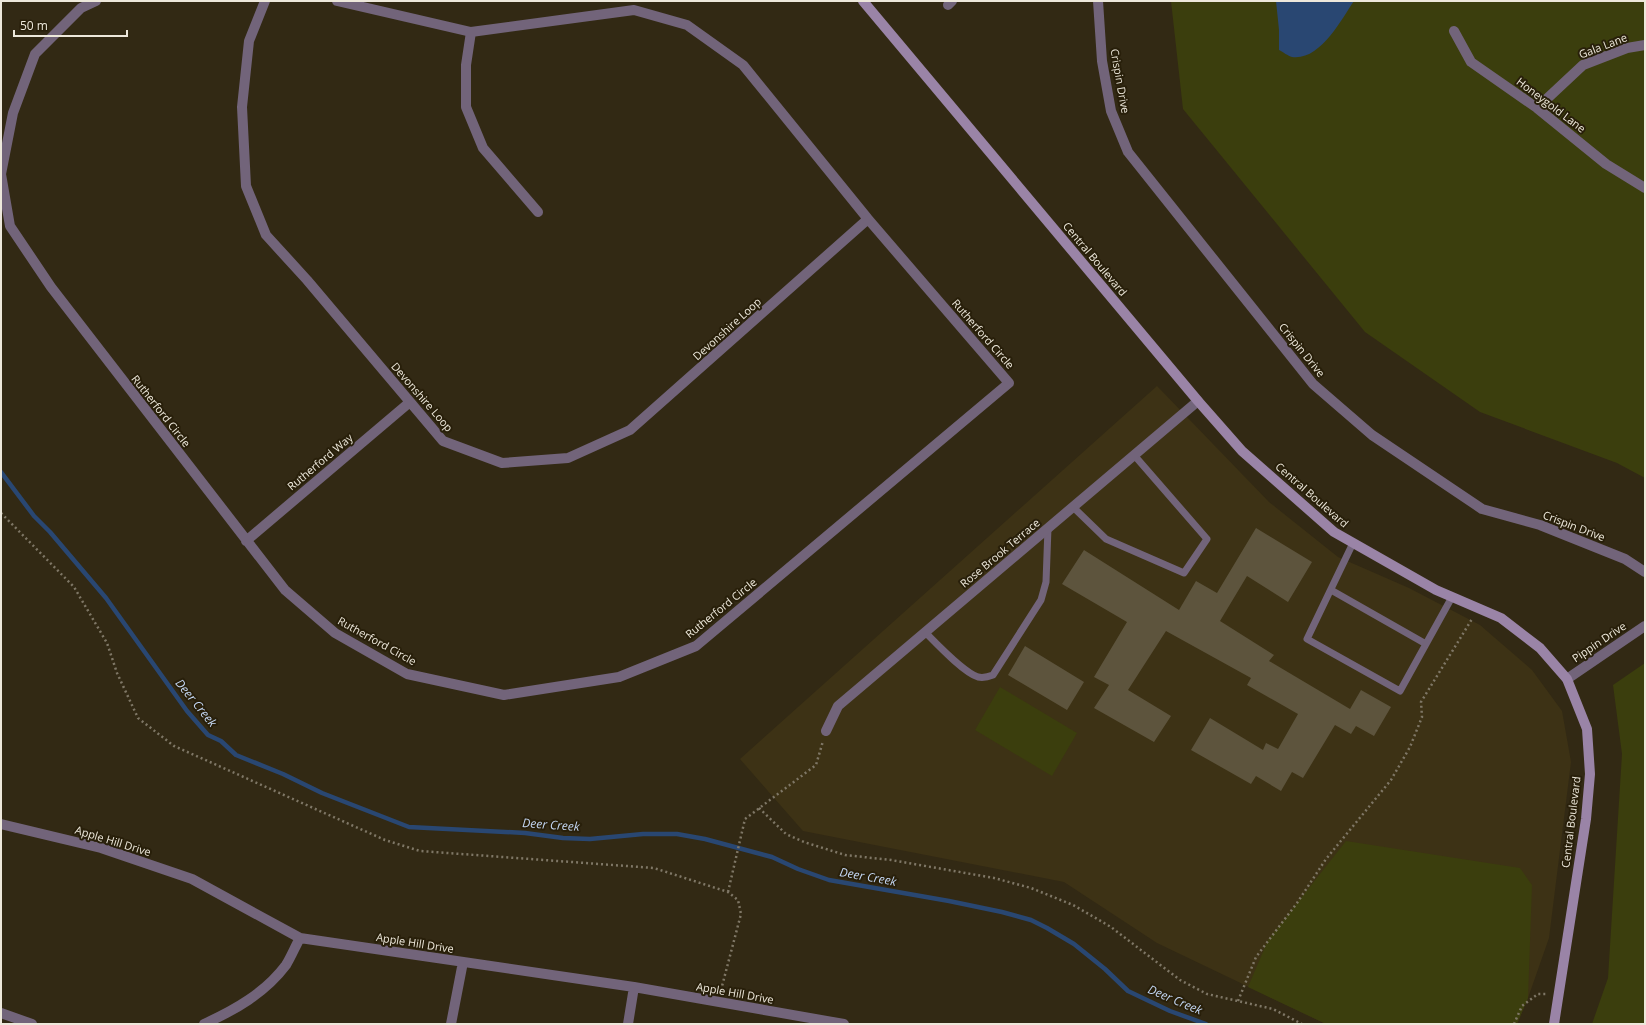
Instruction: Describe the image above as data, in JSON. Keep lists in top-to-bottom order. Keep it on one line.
{"streets":{"street":["Gala Lane","Crispin Drive","Honeygold Lane","Central Boulevard","Devonshire Loop","Rutherford Circle","Rutherford Way","Rose Brook Terrace","Pippin Drive","Apple Hill Drive"]},"crossings":[["Gala Lane","Honeygold Lane"],["Central Boulevard","Rose Brook Terrace"],["Central Boulevard","Pippin Drive"],["Devonshire Loop","Rutherford Circle"],["Devonshire Loop","Rutherford Way"],["Rutherford Circle","Rutherford Way"]],"water":["Deer Creek"],"scale_bar":"50 m"}
